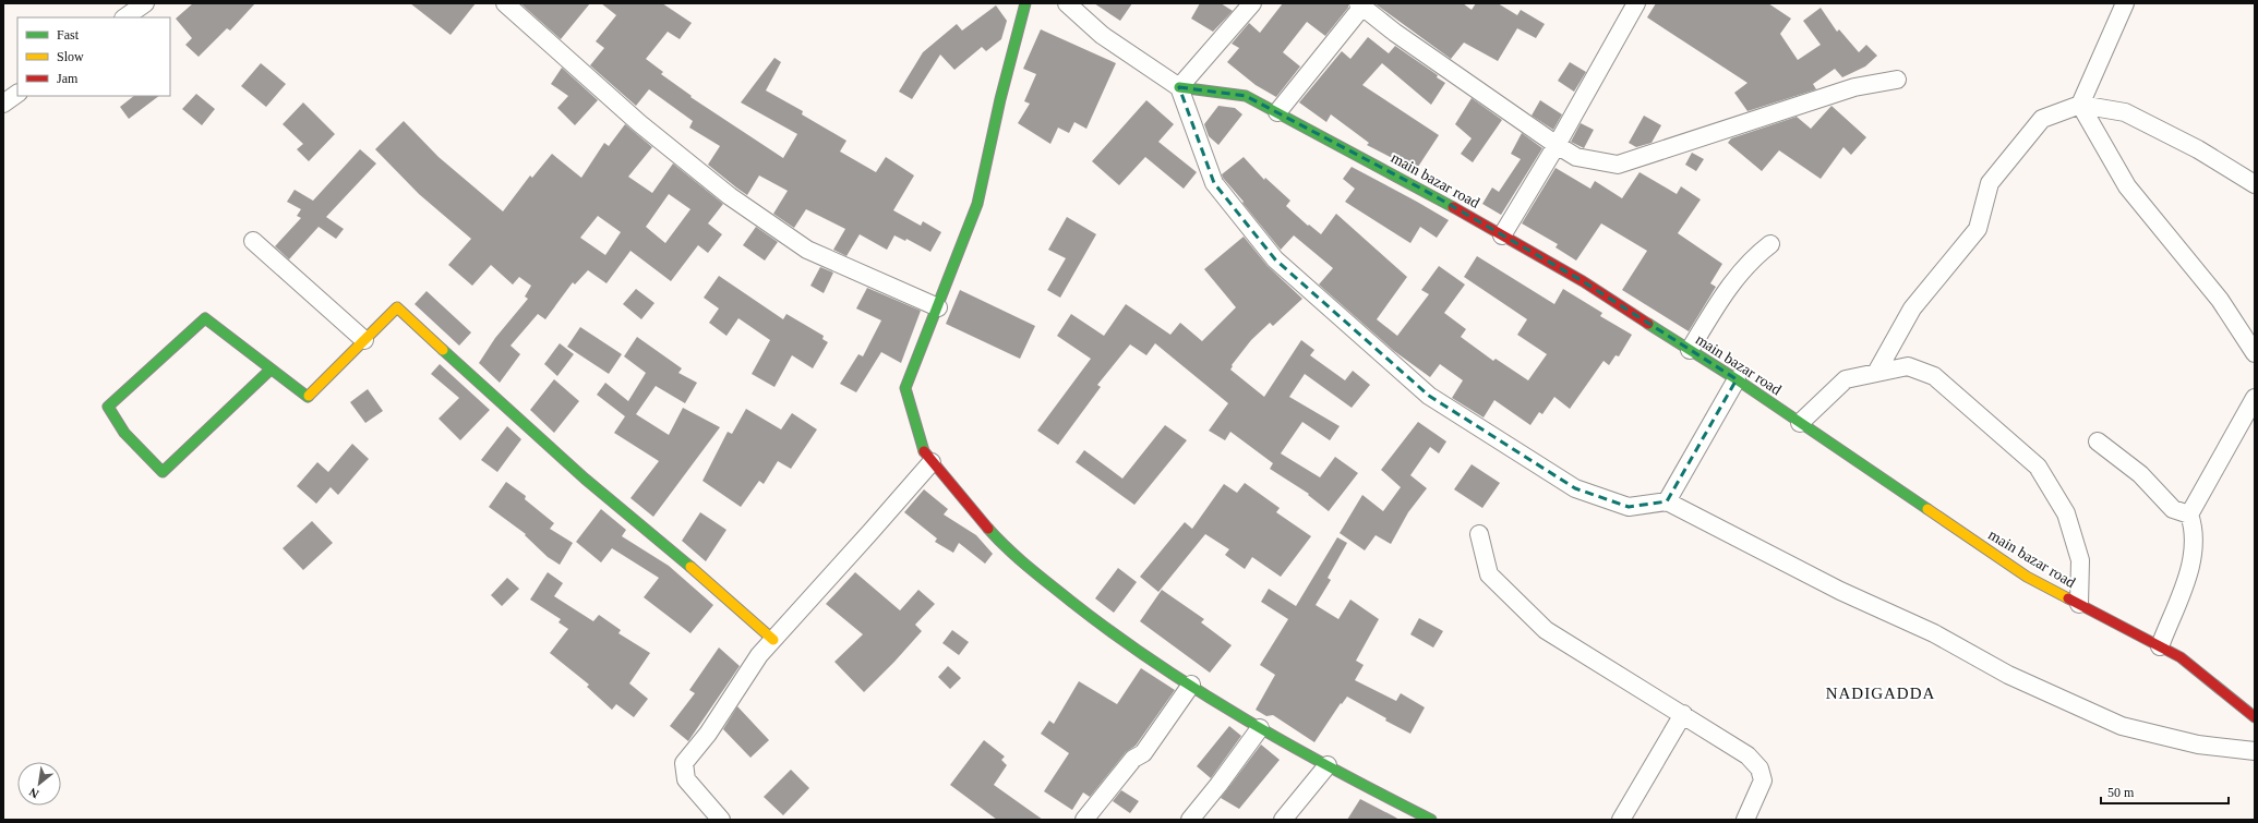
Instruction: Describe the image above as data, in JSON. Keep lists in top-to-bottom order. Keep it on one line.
{"streets":{"street":["main bazar road"]},"districts":["NADIGADDA"],"legend":["Fast","Slow","Jam"],"scale_bar":"50 m","north":"bottom left"}
